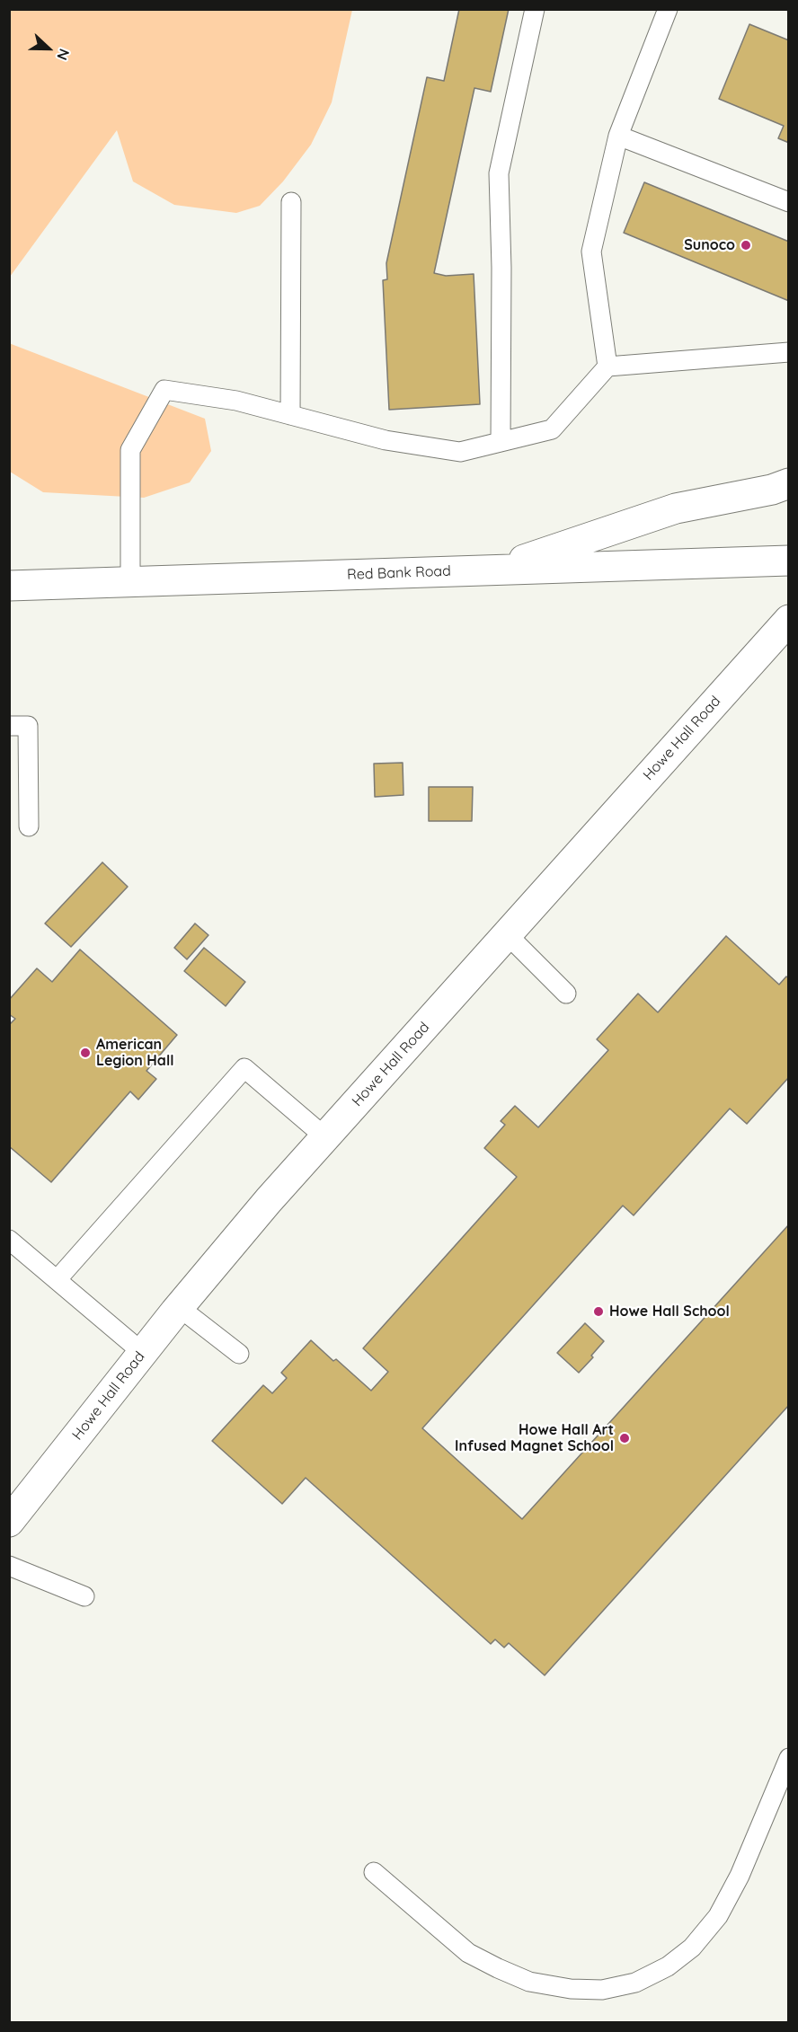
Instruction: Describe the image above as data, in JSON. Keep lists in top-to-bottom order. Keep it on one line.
{"streets":{"street":["Red Bank Road","Howe Hall Road"]},"places":["Sunoco","American Legion Hall","Howe Hall School","Howe Hall Art Infused Magnet School"],"north":"right"}
